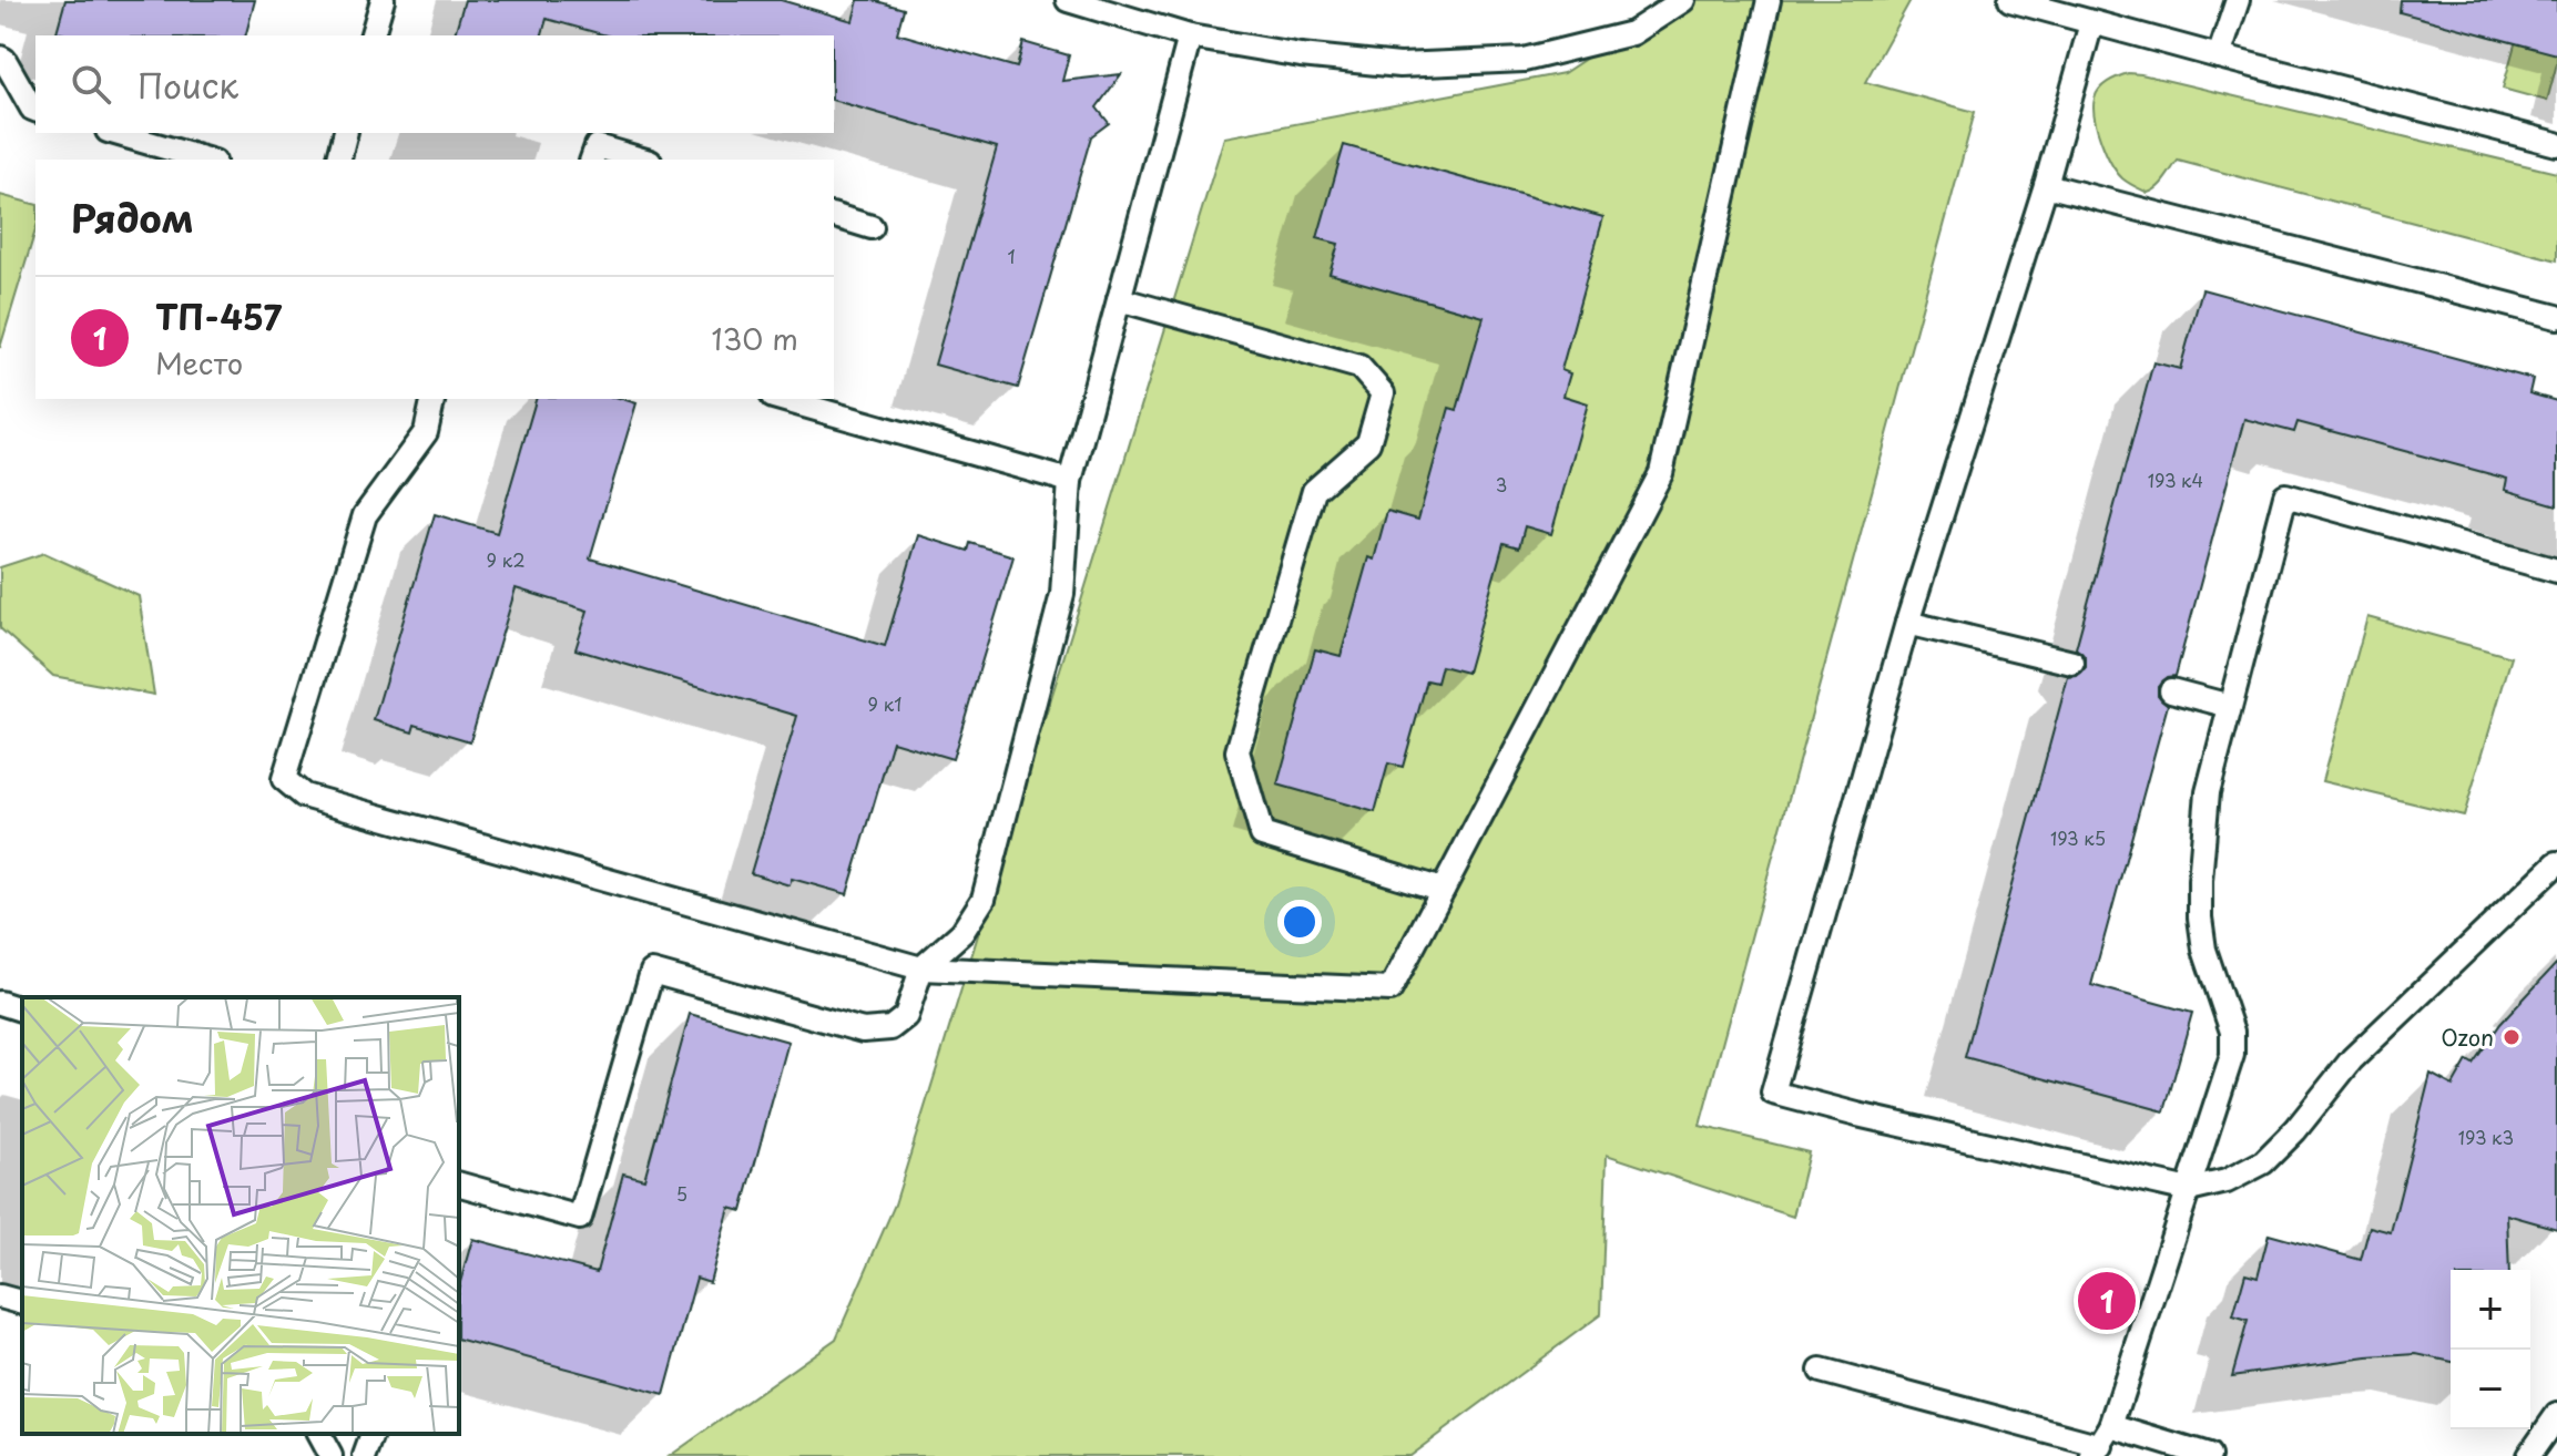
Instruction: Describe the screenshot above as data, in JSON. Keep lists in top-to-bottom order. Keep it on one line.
{"places":["Ozon"],"house_numbers":["1","193 к4","3","9 к2","9 к1","193 к5","193 к3","5"],"page":{"search":"Поиск","heading":"Рядом","list":[{"mark":"1","name":"ТП-457","note":"Место","value":"130 m"}],"pins":"1","map_buttons":["+","−"]}}
